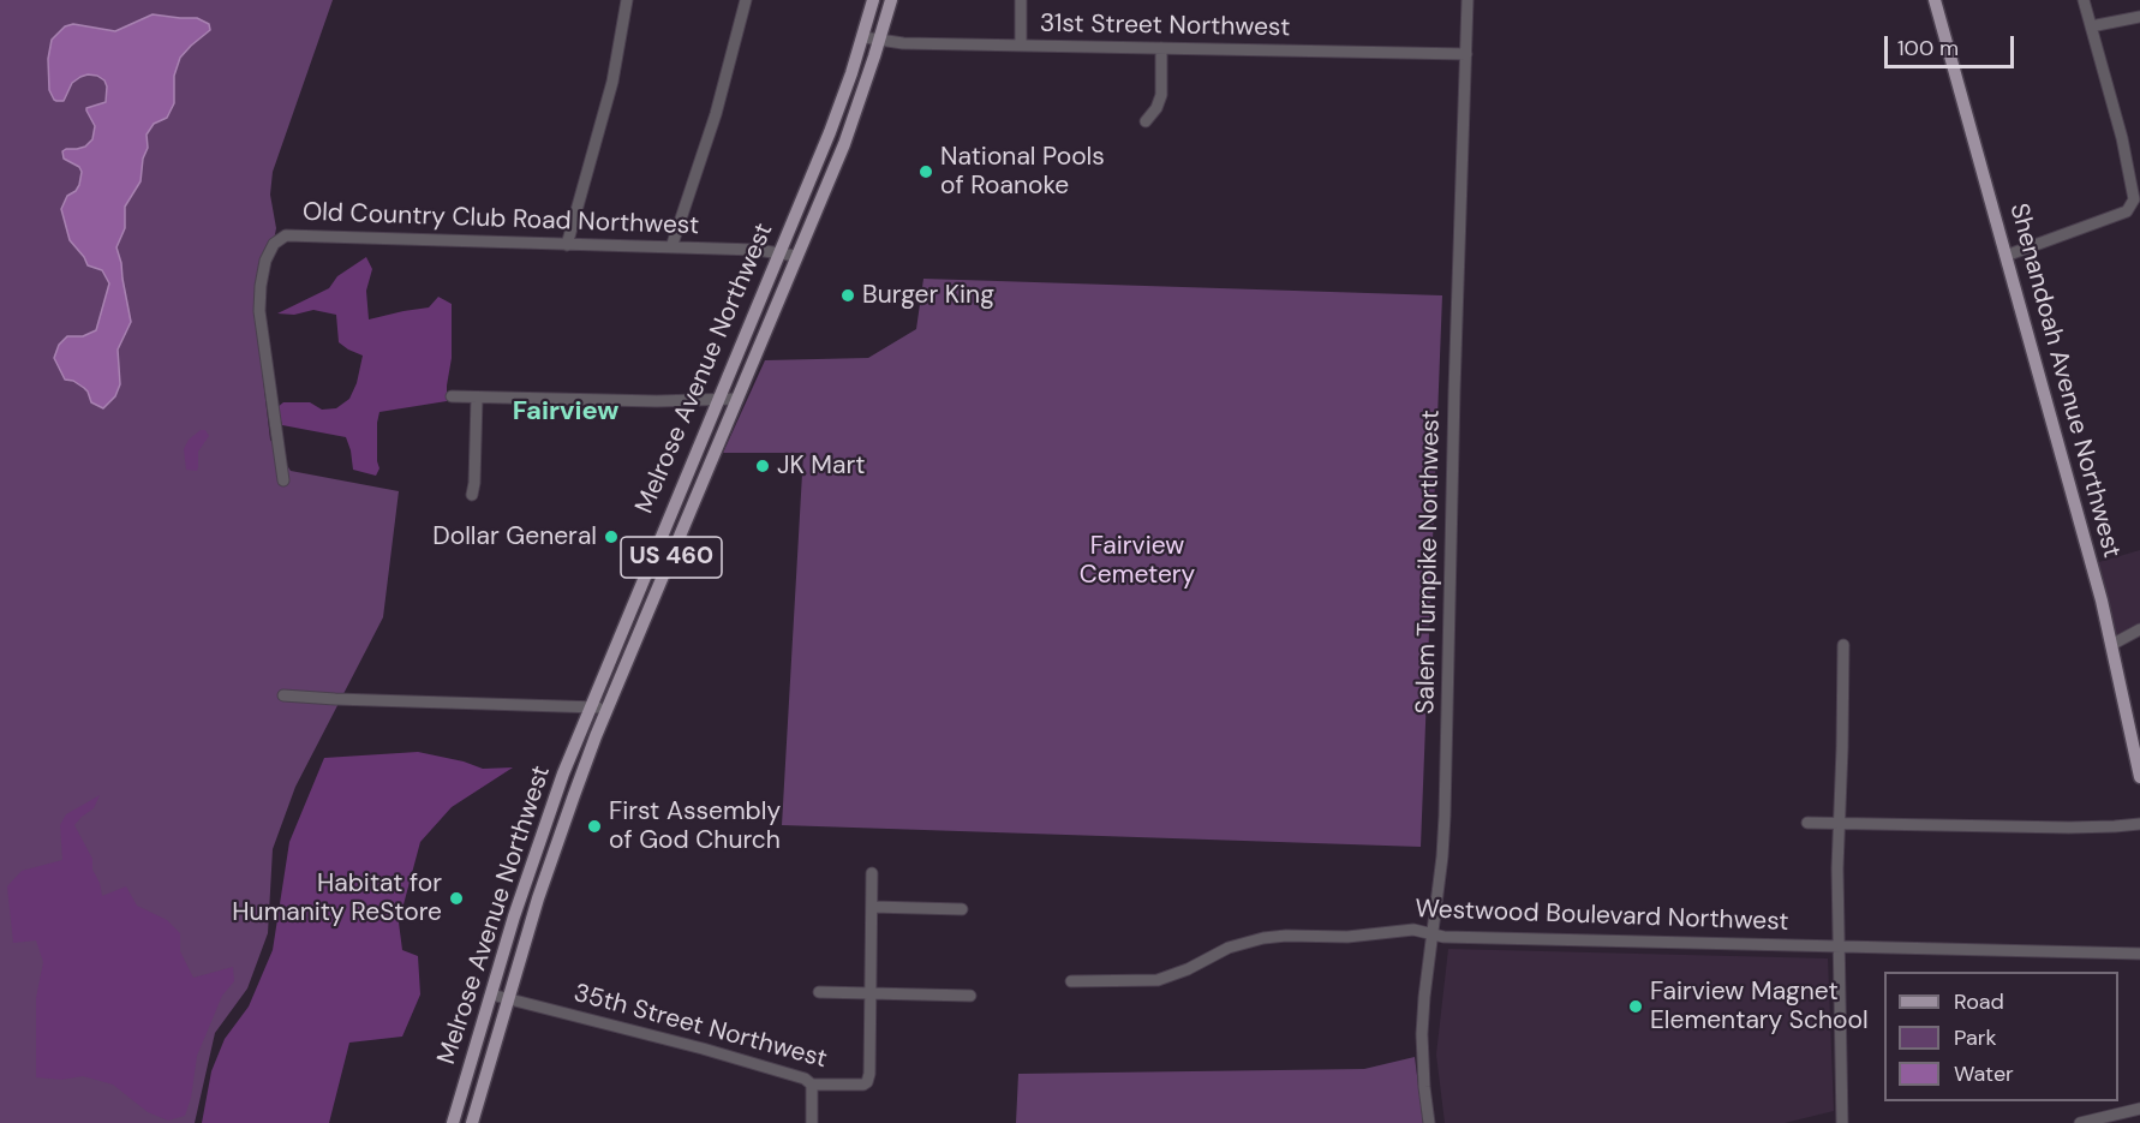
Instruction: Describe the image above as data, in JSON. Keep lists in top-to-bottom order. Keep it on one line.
{"streets":{"main road":["Melrose Avenue Northwest","Shenandoah Avenue Northwest","US 460"],"street":["31st Street Northwest","Old Country Club Road Northwest","Salem Turnpike Northwest","Westwood Boulevard Northwest","35th Street Northwest"]},"crossings":[["31st Street Northwest","Melrose Avenue Northwest"],["31st Street Northwest","Salem Turnpike Northwest"],["Old Country Club Road Northwest","Melrose Avenue Northwest"],["Melrose Avenue Northwest","35th Street Northwest"],["Salem Turnpike Northwest","Westwood Boulevard Northwest"]],"districts":["Fairview"],"parks":["Fairview Cemetery"],"places":["National Pools of Roanoke","Burger King","JK Mart","Dollar General","First Assembly of God Church","Habitat for Humanity ReStore","Fairview Magnet Elementary School"],"legend":["Road","Park","Water"],"scale_bar":"100 m"}
